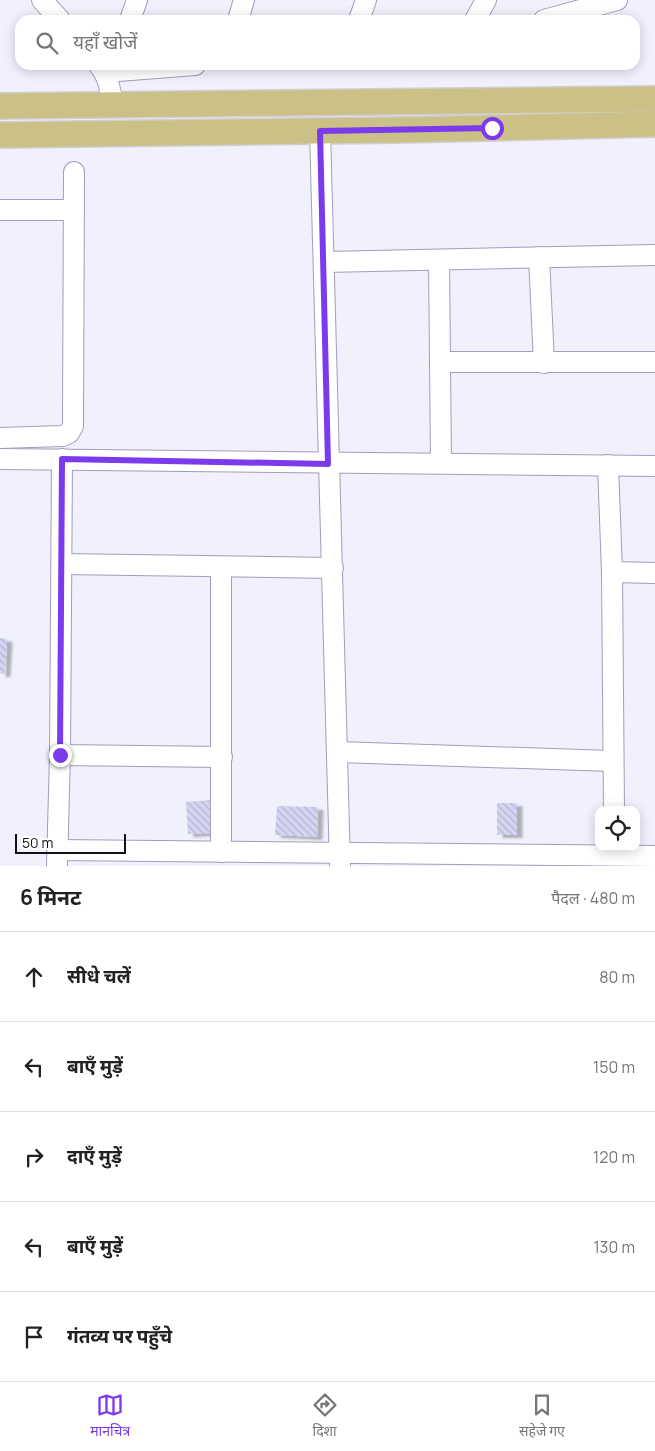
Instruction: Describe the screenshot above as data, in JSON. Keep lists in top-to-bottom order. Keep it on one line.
{"scale_bar":"50 m","page":{"search":"यहाँ खोजें","scale":"50 m","heading":["6 मिनट","पैदल · 480 m"],"list":[["सीधे चलें","80 m"],["बाएँ मुड़ें","150 m"],["दाएँ मुड़ें","120 m"],["बाएँ मुड़ें","130 m"],"गंतव्य पर पहुँचे"],"nav":["मानचित्र","दिशा","सहेजे गए"]}}
